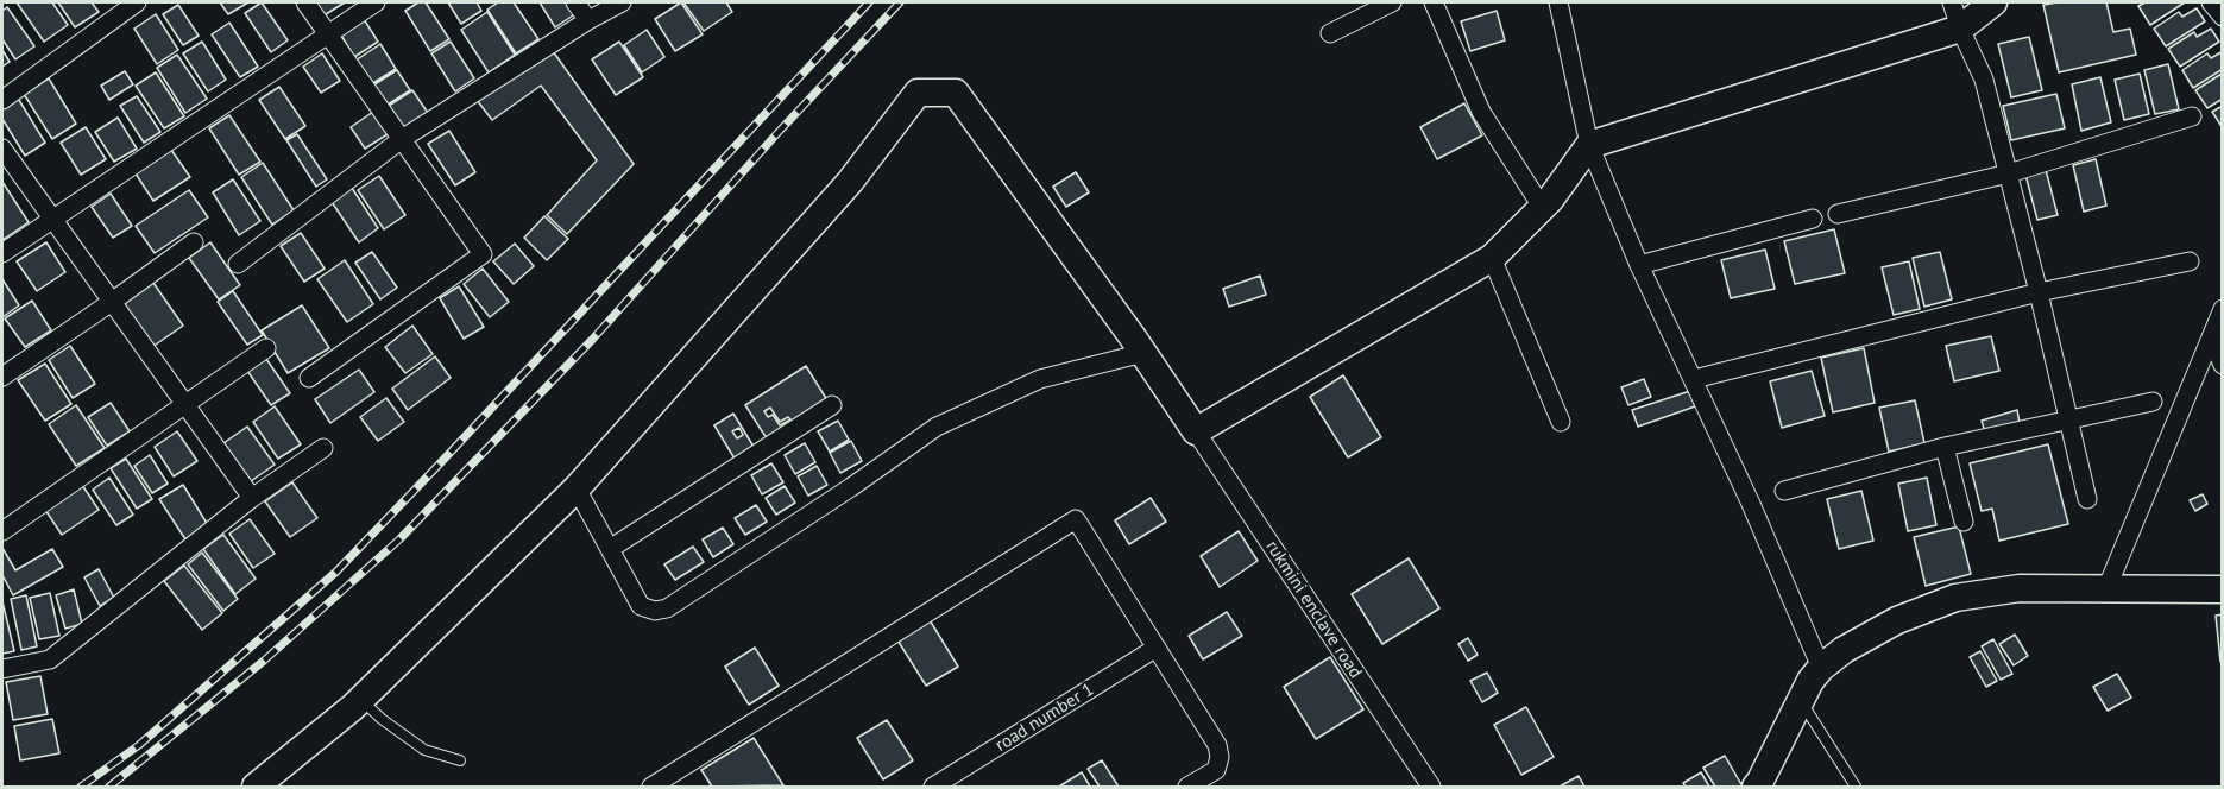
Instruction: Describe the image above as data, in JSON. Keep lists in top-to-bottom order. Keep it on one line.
{"streets":{"street":["rukmini enclave road","road number 1"]}}
